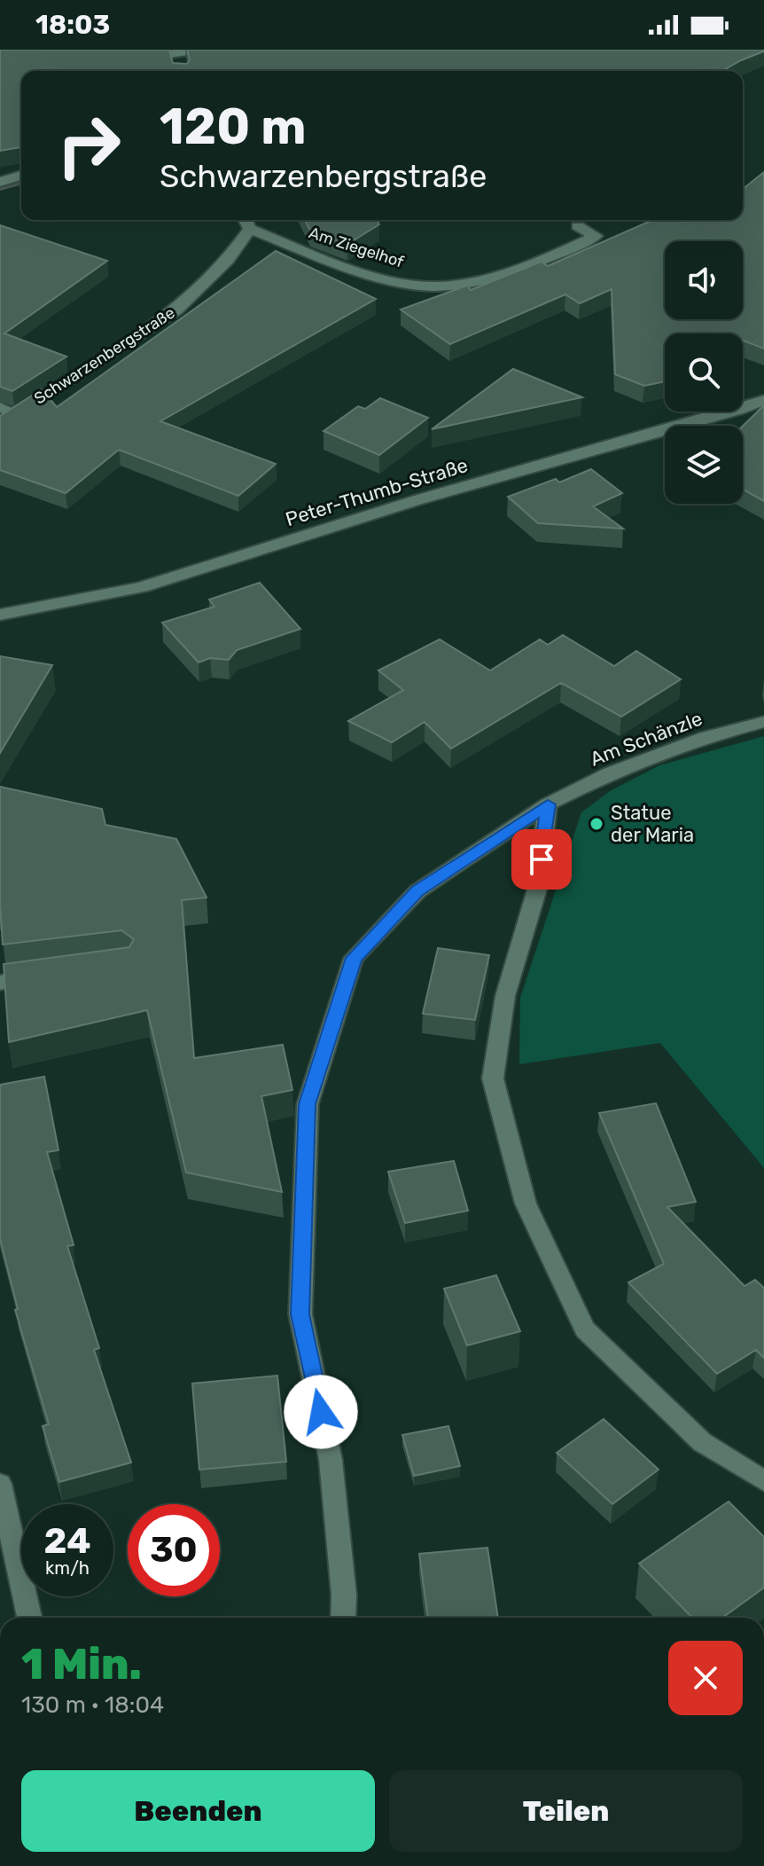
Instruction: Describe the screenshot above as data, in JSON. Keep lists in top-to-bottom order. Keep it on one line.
{"streets":{"street":["Am Ziegelhof","Schwarzenbergstraße","Peter-Thumb-Straße","Am Schänzle"]},"crossings":[["Am Ziegelhof","Schwarzenbergstraße"]],"places":["Statue der Maria"],"page":{"status":"18:03","turn":["120 m","Schwarzenbergstraße"],"speed":"24 km/h","limit":"30","heading":["1 Min.","130 m · 18:04"],"buttons":["Beenden","Teilen"]}}
